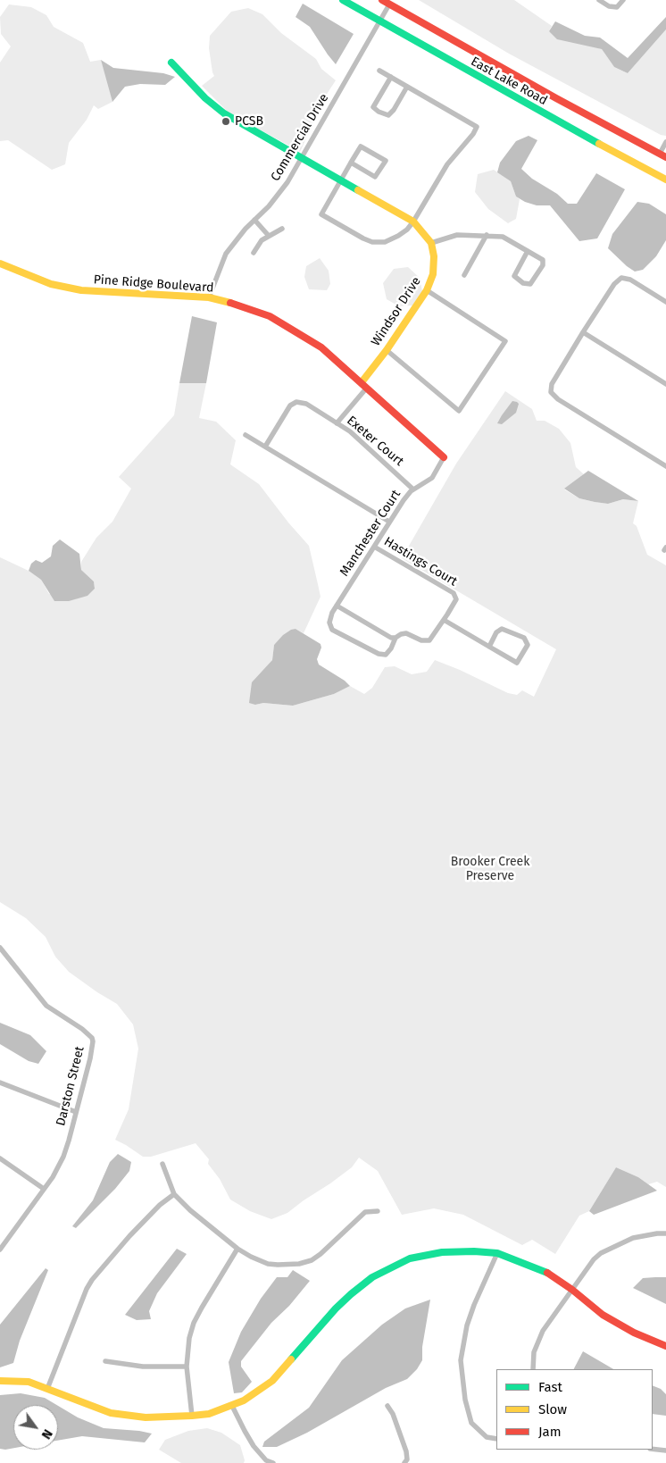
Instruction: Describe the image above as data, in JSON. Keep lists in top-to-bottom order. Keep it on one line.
{"streets":{"street":["East Lake Road","Commercial Drive","Pine Ridge Boulevard","Windsor Drive","Exeter Court","Manchester Court","Hastings Court","Darston Street"]},"crossings":[["East Lake Road","Commercial Drive"],["Commercial Drive","Pine Ridge Boulevard"],["Pine Ridge Boulevard","Windsor Drive"],["Pine Ridge Boulevard","Manchester Court"],["Windsor Drive","Exeter Court"],["Exeter Court","Manchester Court"],["Manchester Court","Hastings Court"]],"parks":["Brooker Creek Preserve"],"places":["PCSB"],"legend":["Fast","Slow","Jam"],"north":"bottom right"}
